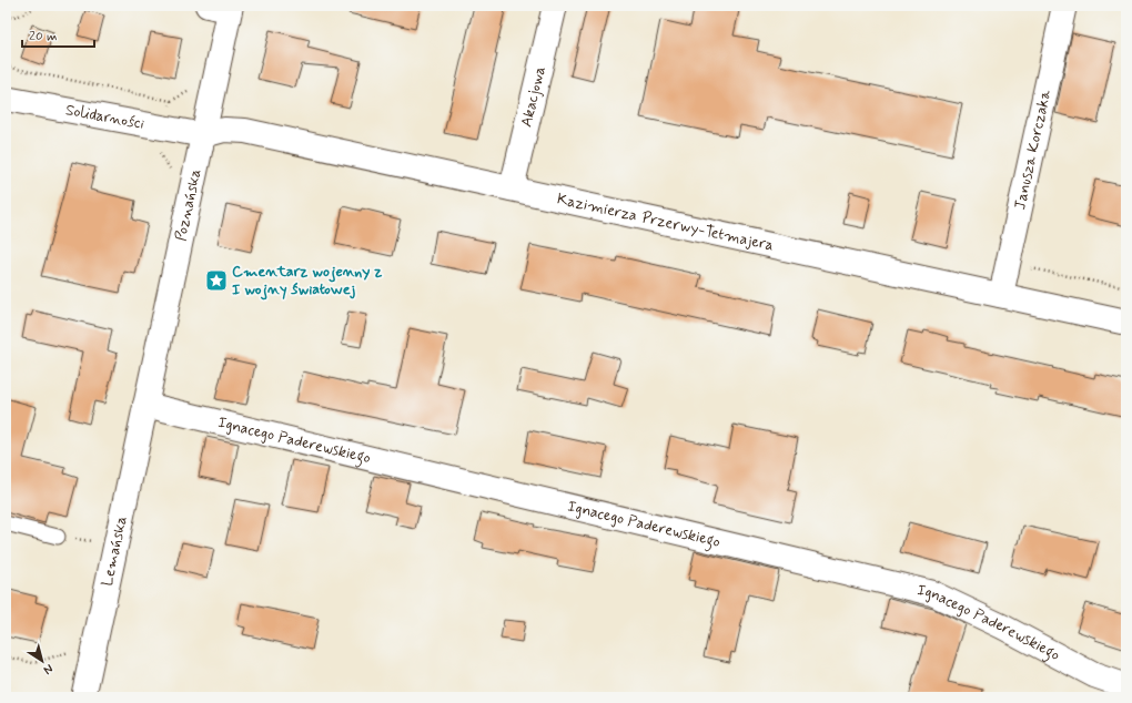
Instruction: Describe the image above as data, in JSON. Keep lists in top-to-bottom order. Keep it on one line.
{"streets":{"street":["Akacjowa","Solidarności","Janusza Korczaka","Poznańska","Kazimierza Przerwy-Tetmajera","Ignacego Paderewskiego","Lemańska"]},"crossings":[["Akacjowa","Kazimierza Przerwy-Tetmajera"],["Solidarności","Poznańska"],["Solidarności","Kazimierza Przerwy-Tetmajera"],["Janusza Korczaka","Kazimierza Przerwy-Tetmajera"],["Poznańska","Kazimierza Przerwy-Tetmajera"],["Poznańska","Ignacego Paderewskiego"],["Poznańska","Lemańska"],["Ignacego Paderewskiego","Lemańska"]],"places":{"place":["Cmentarz wojenny z I wojny światowej"]},"scale_bar":"20 m","north":"bottom right"}
